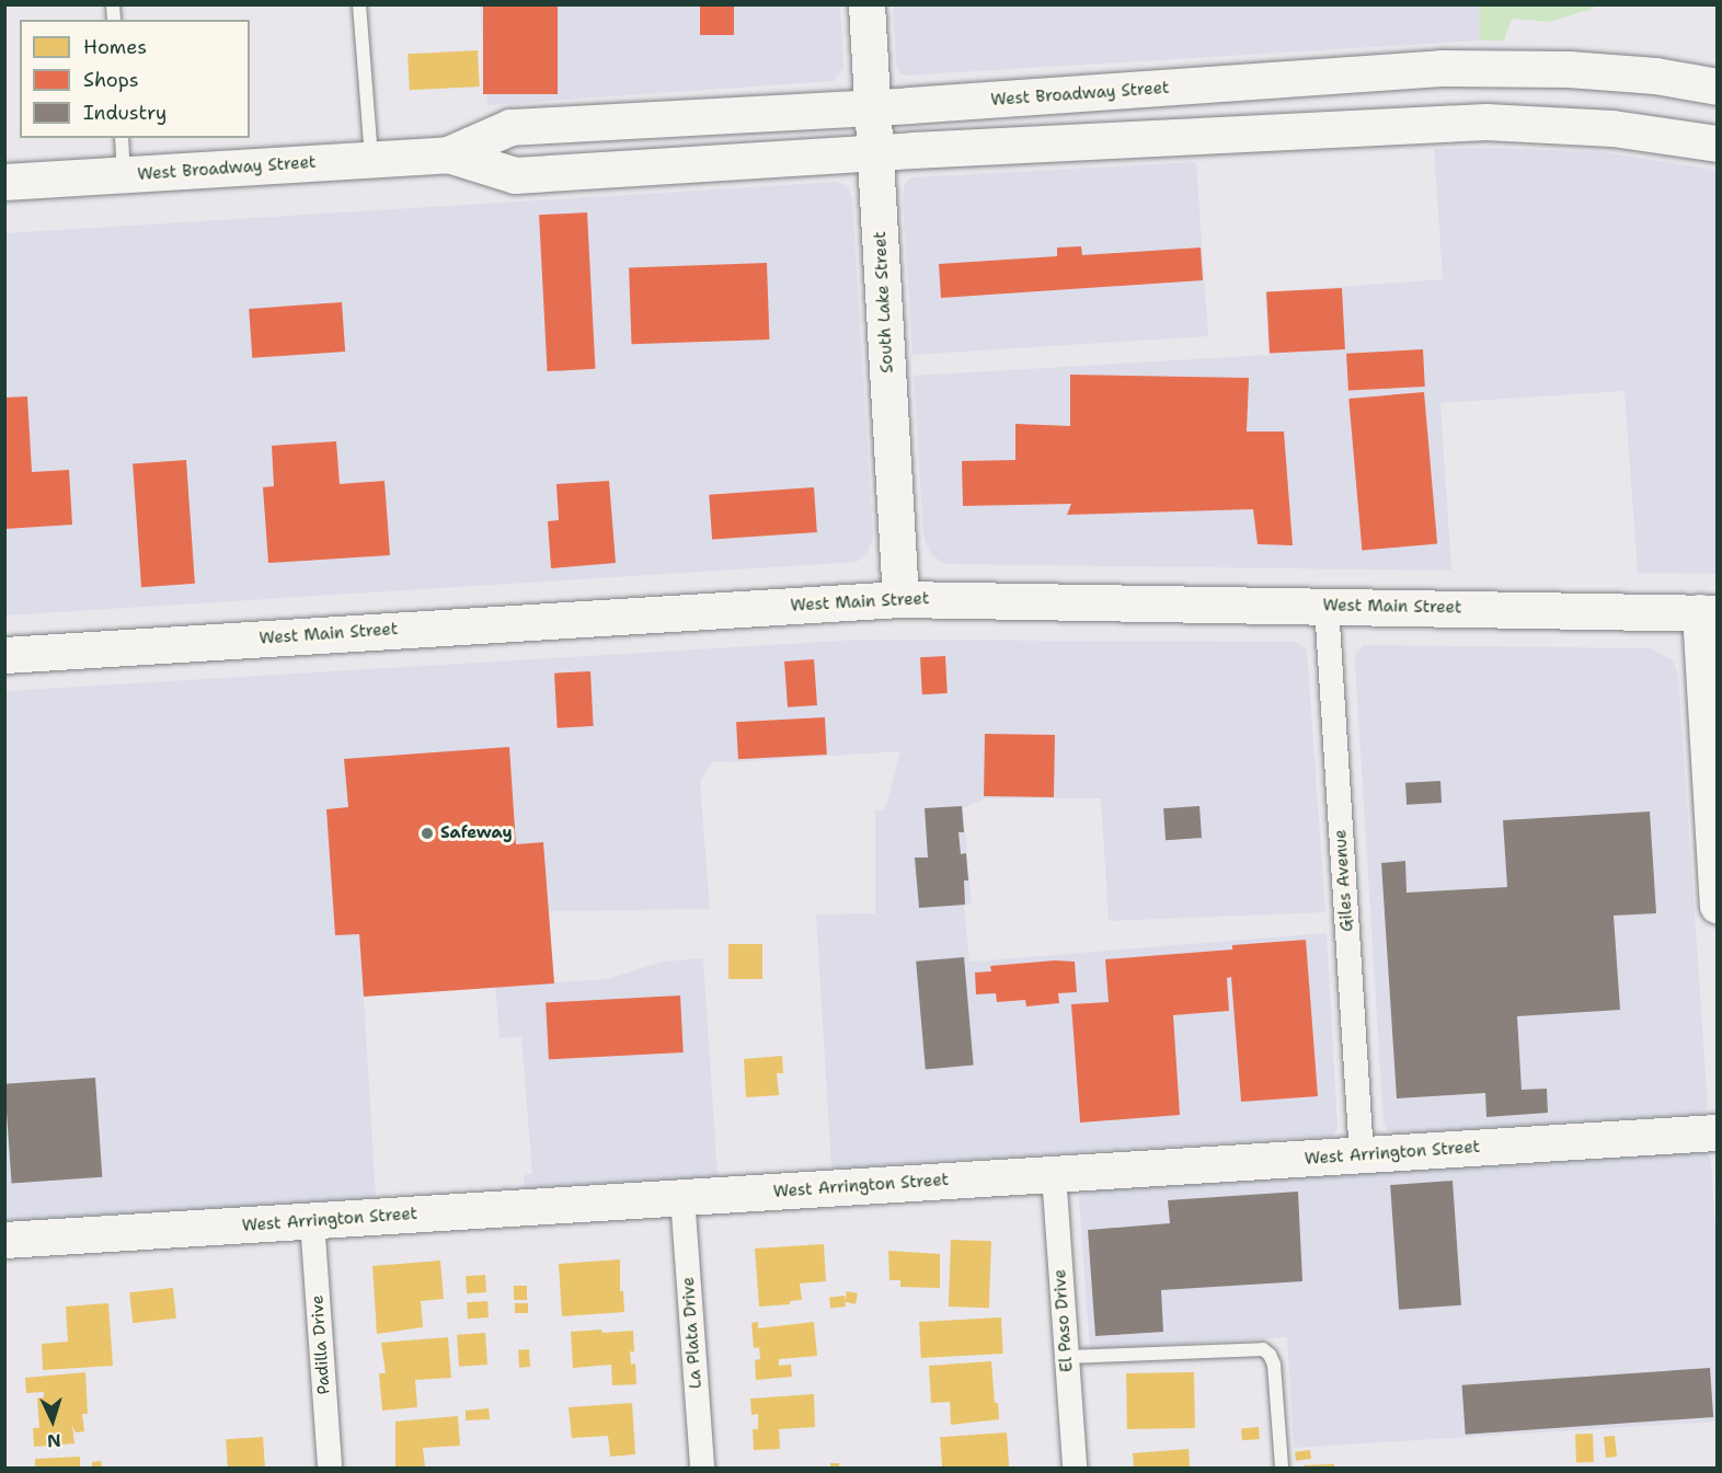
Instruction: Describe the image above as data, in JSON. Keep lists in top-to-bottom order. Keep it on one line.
{"streets":{"main road":["West Broadway Street","South Lake Street","West Main Street","West Arrington Street"],"street":["Giles Avenue","El Paso Drive","La Plata Drive","Padilla Drive"]},"crossings":[["West Broadway Street","South Lake Street"],["South Lake Street","West Main Street"],["West Main Street","Giles Avenue"],["Giles Avenue","West Arrington Street"],["West Arrington Street","El Paso Drive"],["West Arrington Street","La Plata Drive"],["West Arrington Street","Padilla Drive"]],"places":["Safeway"],"legend":["Homes","Shops","Industry"],"north":"bottom"}
